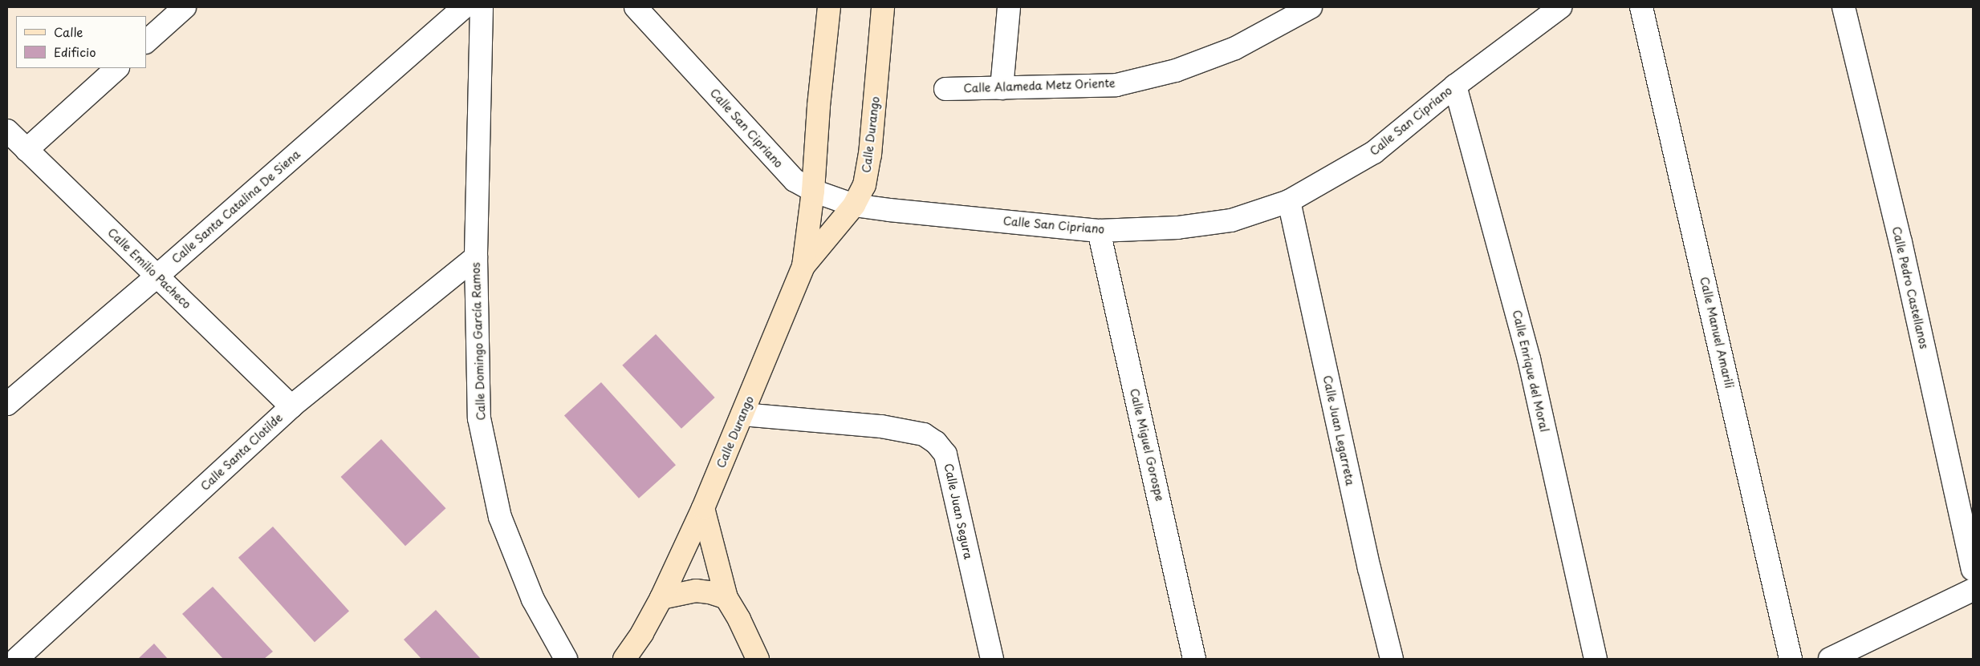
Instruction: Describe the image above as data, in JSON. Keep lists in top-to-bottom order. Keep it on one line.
{"streets":{"main road":["Calle Durango"],"street":["Calle Alameda Metz Oriente","Calle San Cipriano","Calle Santa Catalina De Siena","Calle Emilio Pacheco","Calle Pedro Castellanos","Calle Manuel Amarili","Calle Domingo García Ramos","Calle Enrique del Moral","Calle Juan Legarreta","Calle Miguel Gorospe","Calle Santa Clotilde","Calle Juan Segura"]},"crossings":[["Calle San Cipriano","Calle Durango"],["Calle San Cipriano","Calle Enrique del Moral"],["Calle San Cipriano","Calle Juan Legarreta"],["Calle San Cipriano","Calle Miguel Gorospe"],["Calle Durango","Calle Juan Segura"],["Calle Santa Catalina De Siena","Calle Emilio Pacheco"],["Calle Emilio Pacheco","Calle Santa Clotilde"],["Calle Domingo García Ramos","Calle Santa Clotilde"]],"legend":["Calle","Edificio"]}
